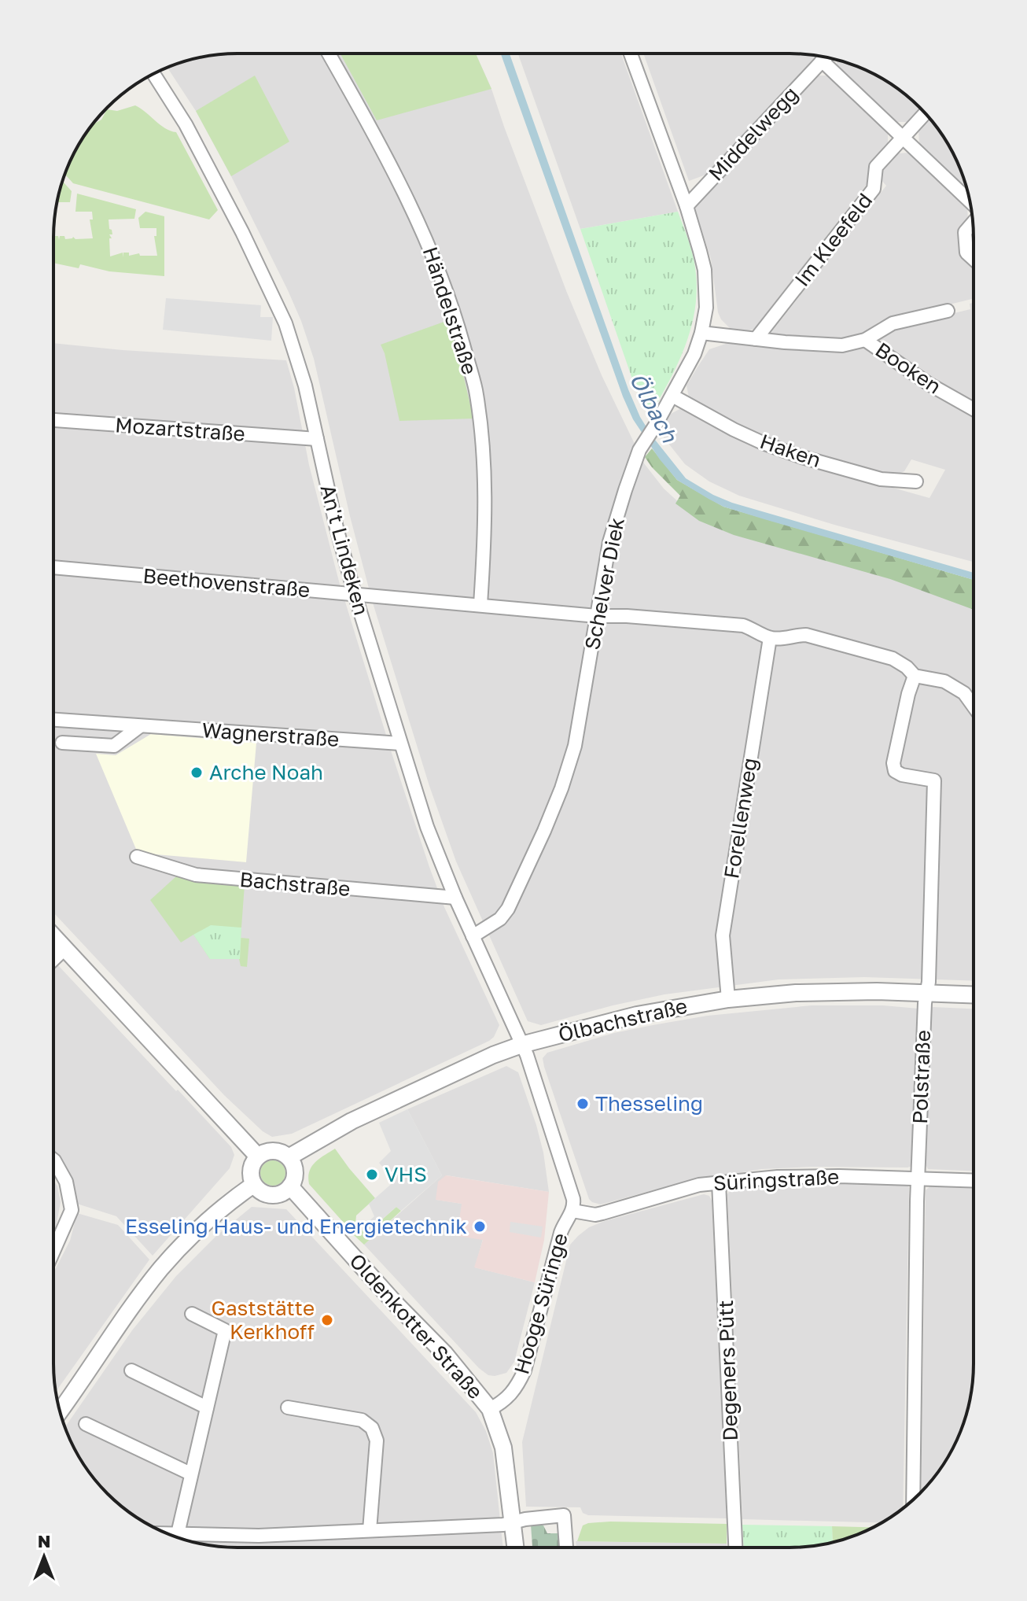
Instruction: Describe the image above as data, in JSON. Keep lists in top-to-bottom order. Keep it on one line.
{"streets":{"street":["Middelwegg","Im Kleefeld","Händelstraße","Booken","Mozartstraße","Haken","An't Lindeken","Beethovenstraße","Schelver Diek","Wagnerstraße","Forellenweg","Bachstraße","Ölbachstraße","Polstraße","Süringstraße","Hooge Süringe","Oldenkotter Straße","Degeners Pütt"]},"crossings":[["Middelwegg","Im Kleefeld"],["Middelwegg","Schelver Diek"],["Händelstraße","Beethovenstraße"],["Mozartstraße","An't Lindeken"],["Haken","Schelver Diek"],["An't Lindeken","Beethovenstraße"],["An't Lindeken","Schelver Diek"],["An't Lindeken","Wagnerstraße"],["An't Lindeken","Bachstraße"],["An't Lindeken","Ölbachstraße"],["An't Lindeken","Hooge Süringe"],["Beethovenstraße","Schelver Diek"],["Beethovenstraße","Forellenweg"],["Forellenweg","Ölbachstraße"],["Ölbachstraße","Polstraße"],["Ölbachstraße","Hooge Süringe"],["Ölbachstraße","Oldenkotter Straße"],["Polstraße","Süringstraße"],["Süringstraße","Hooge Süringe"],["Süringstraße","Degeners Pütt"],["Hooge Süringe","Oldenkotter Straße"]],"water":["Ölbach"],"places":["Arche Noah","Thesseling","VHS","Esseling Haus- und Energietechnik","Gaststätte Kerkhoff"],"north":"top"}
